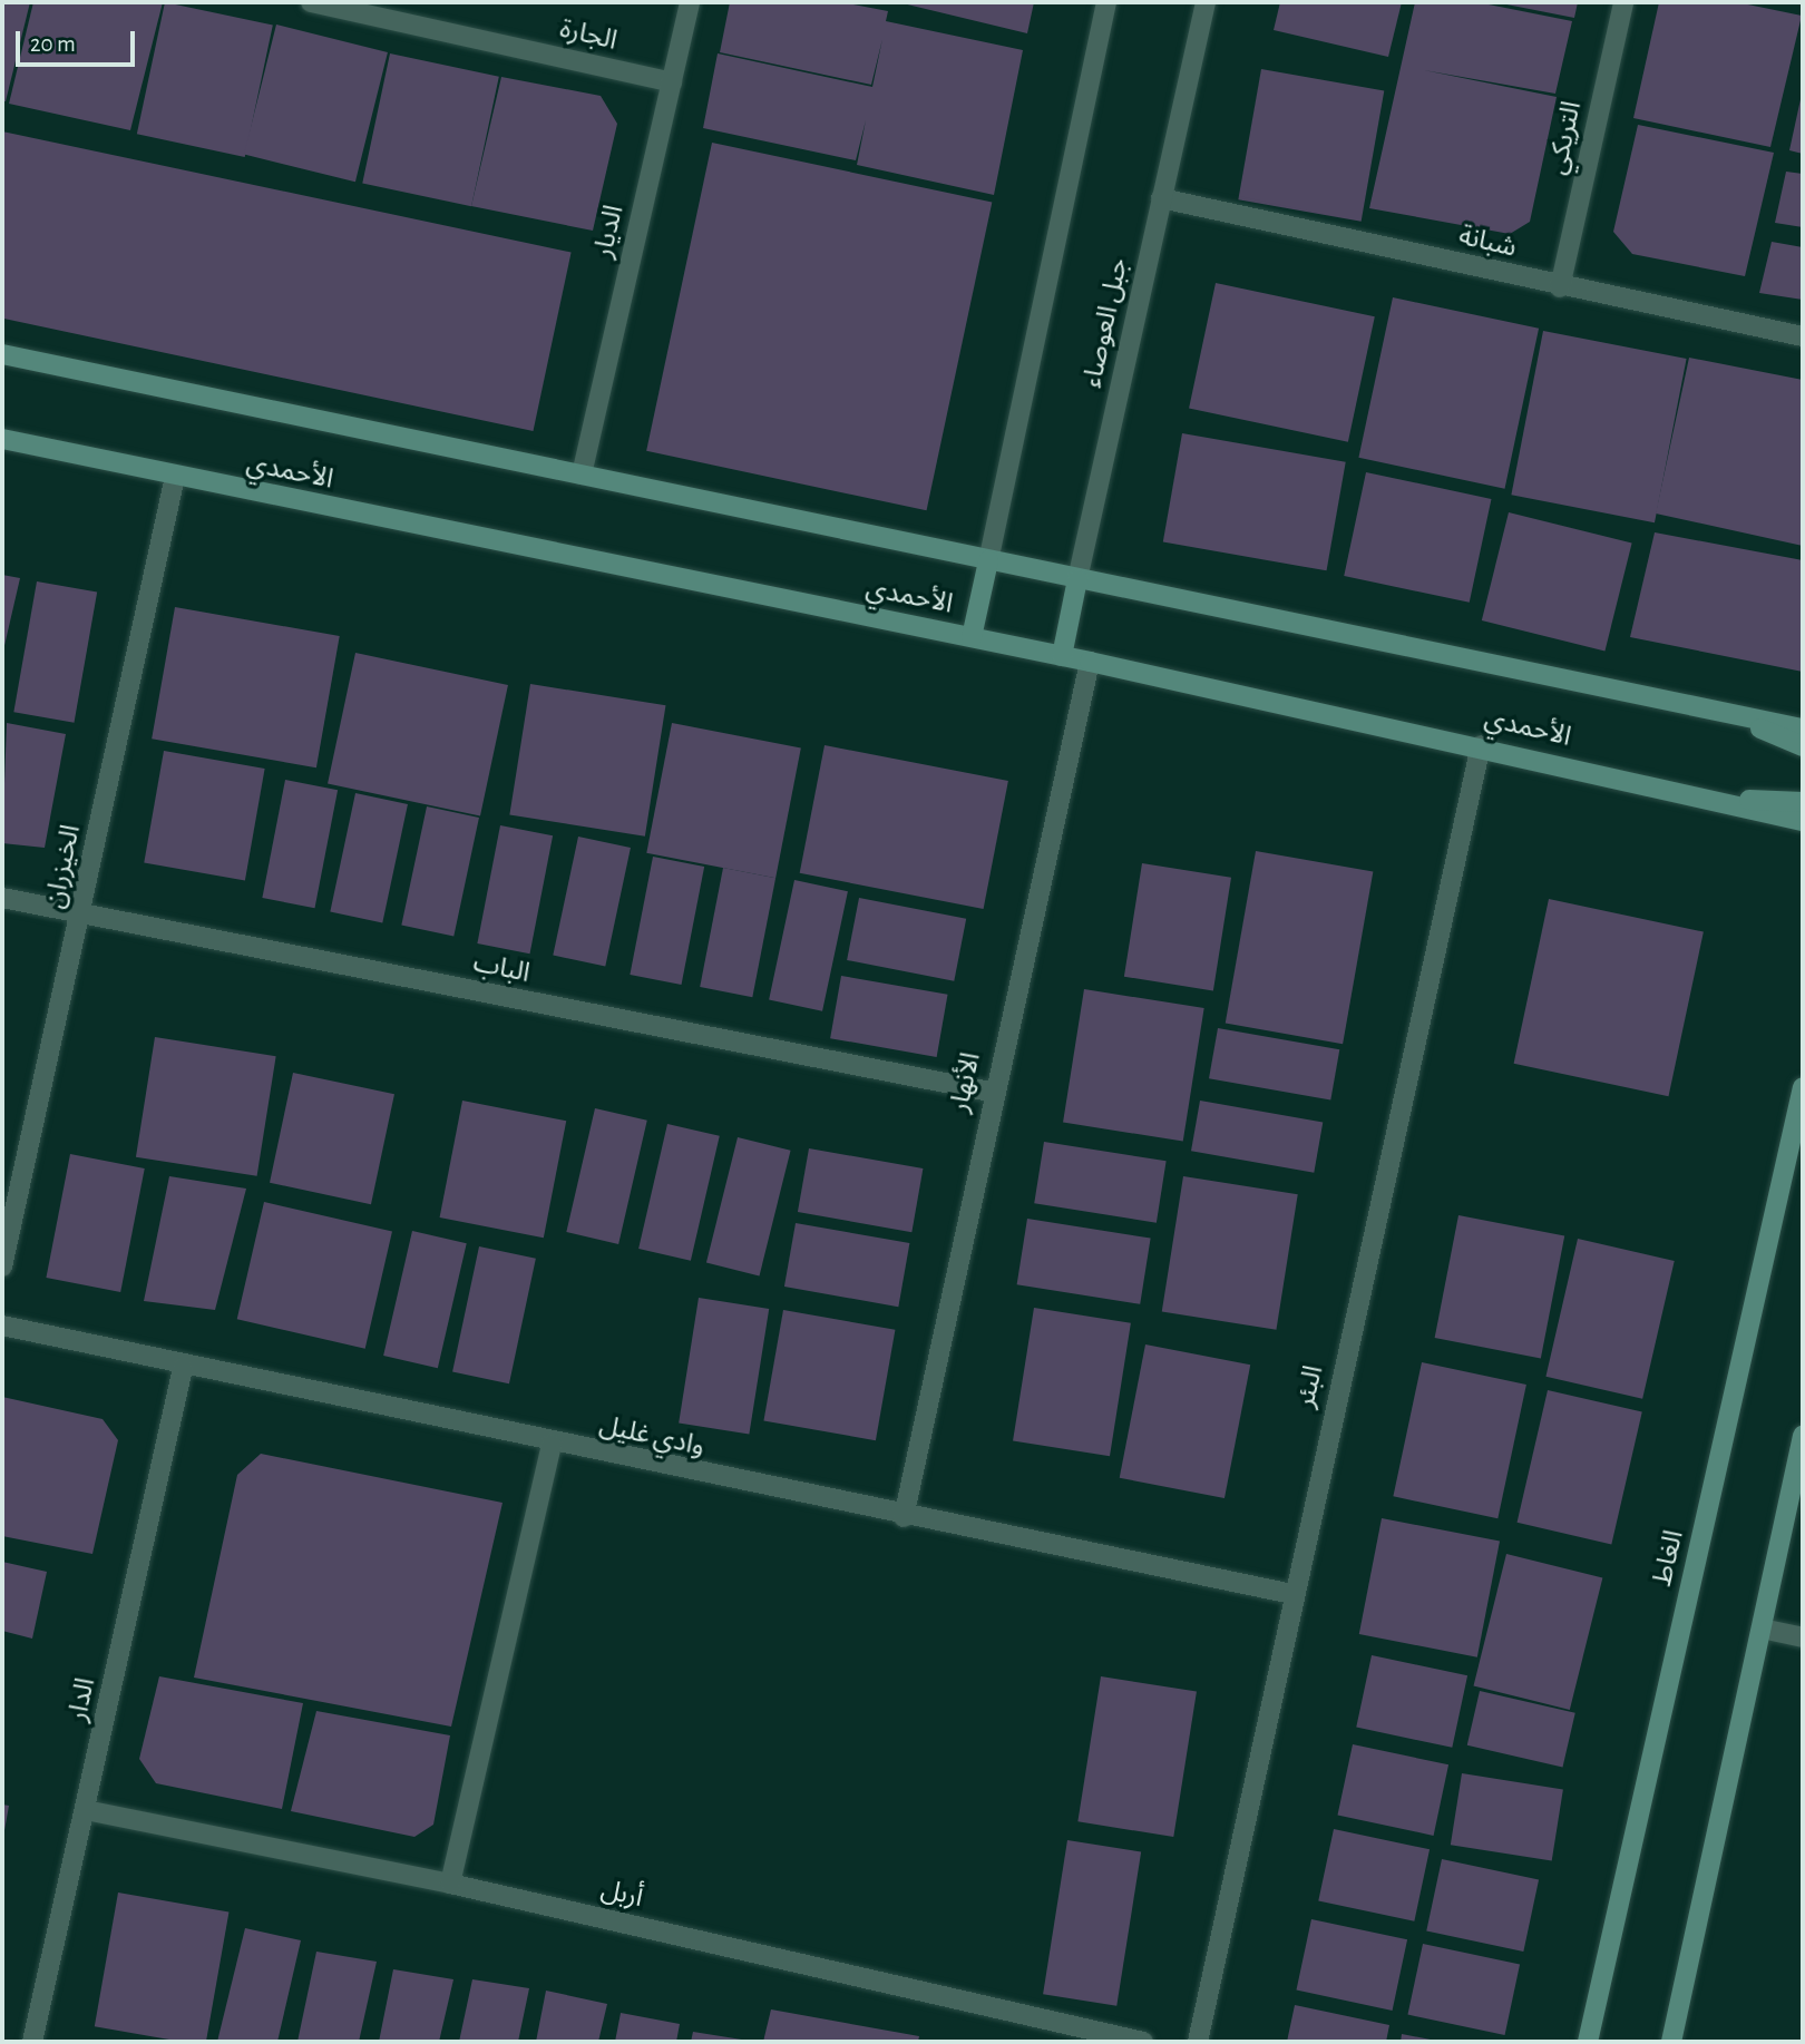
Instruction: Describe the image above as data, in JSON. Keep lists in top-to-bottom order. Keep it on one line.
{"streets":{"street":["الجارة","التريكي","الديار","شبانة","جبل العوصاء","الأحمدي","الخيزران","الباب","الأنهار","البئر","وادي غليل","الغاط","الدار","أربل"]},"crossings":[["الجارة","الديار"],["التريكي","شبانة"],["الديار","الأحمدي"],["شبانة","جبل العوصاء"],["جبل العوصاء","الأحمدي"],["الأحمدي","الخيزران"],["الأحمدي","الأنهار"],["الأحمدي","البئر"],["الخيزران","الباب"],["الباب","الأنهار"],["الأنهار","وادي غليل"],["البئر","وادي غليل"],["وادي غليل","الدار"],["الدار","أربل"]],"scale_bar":"20 m"}
